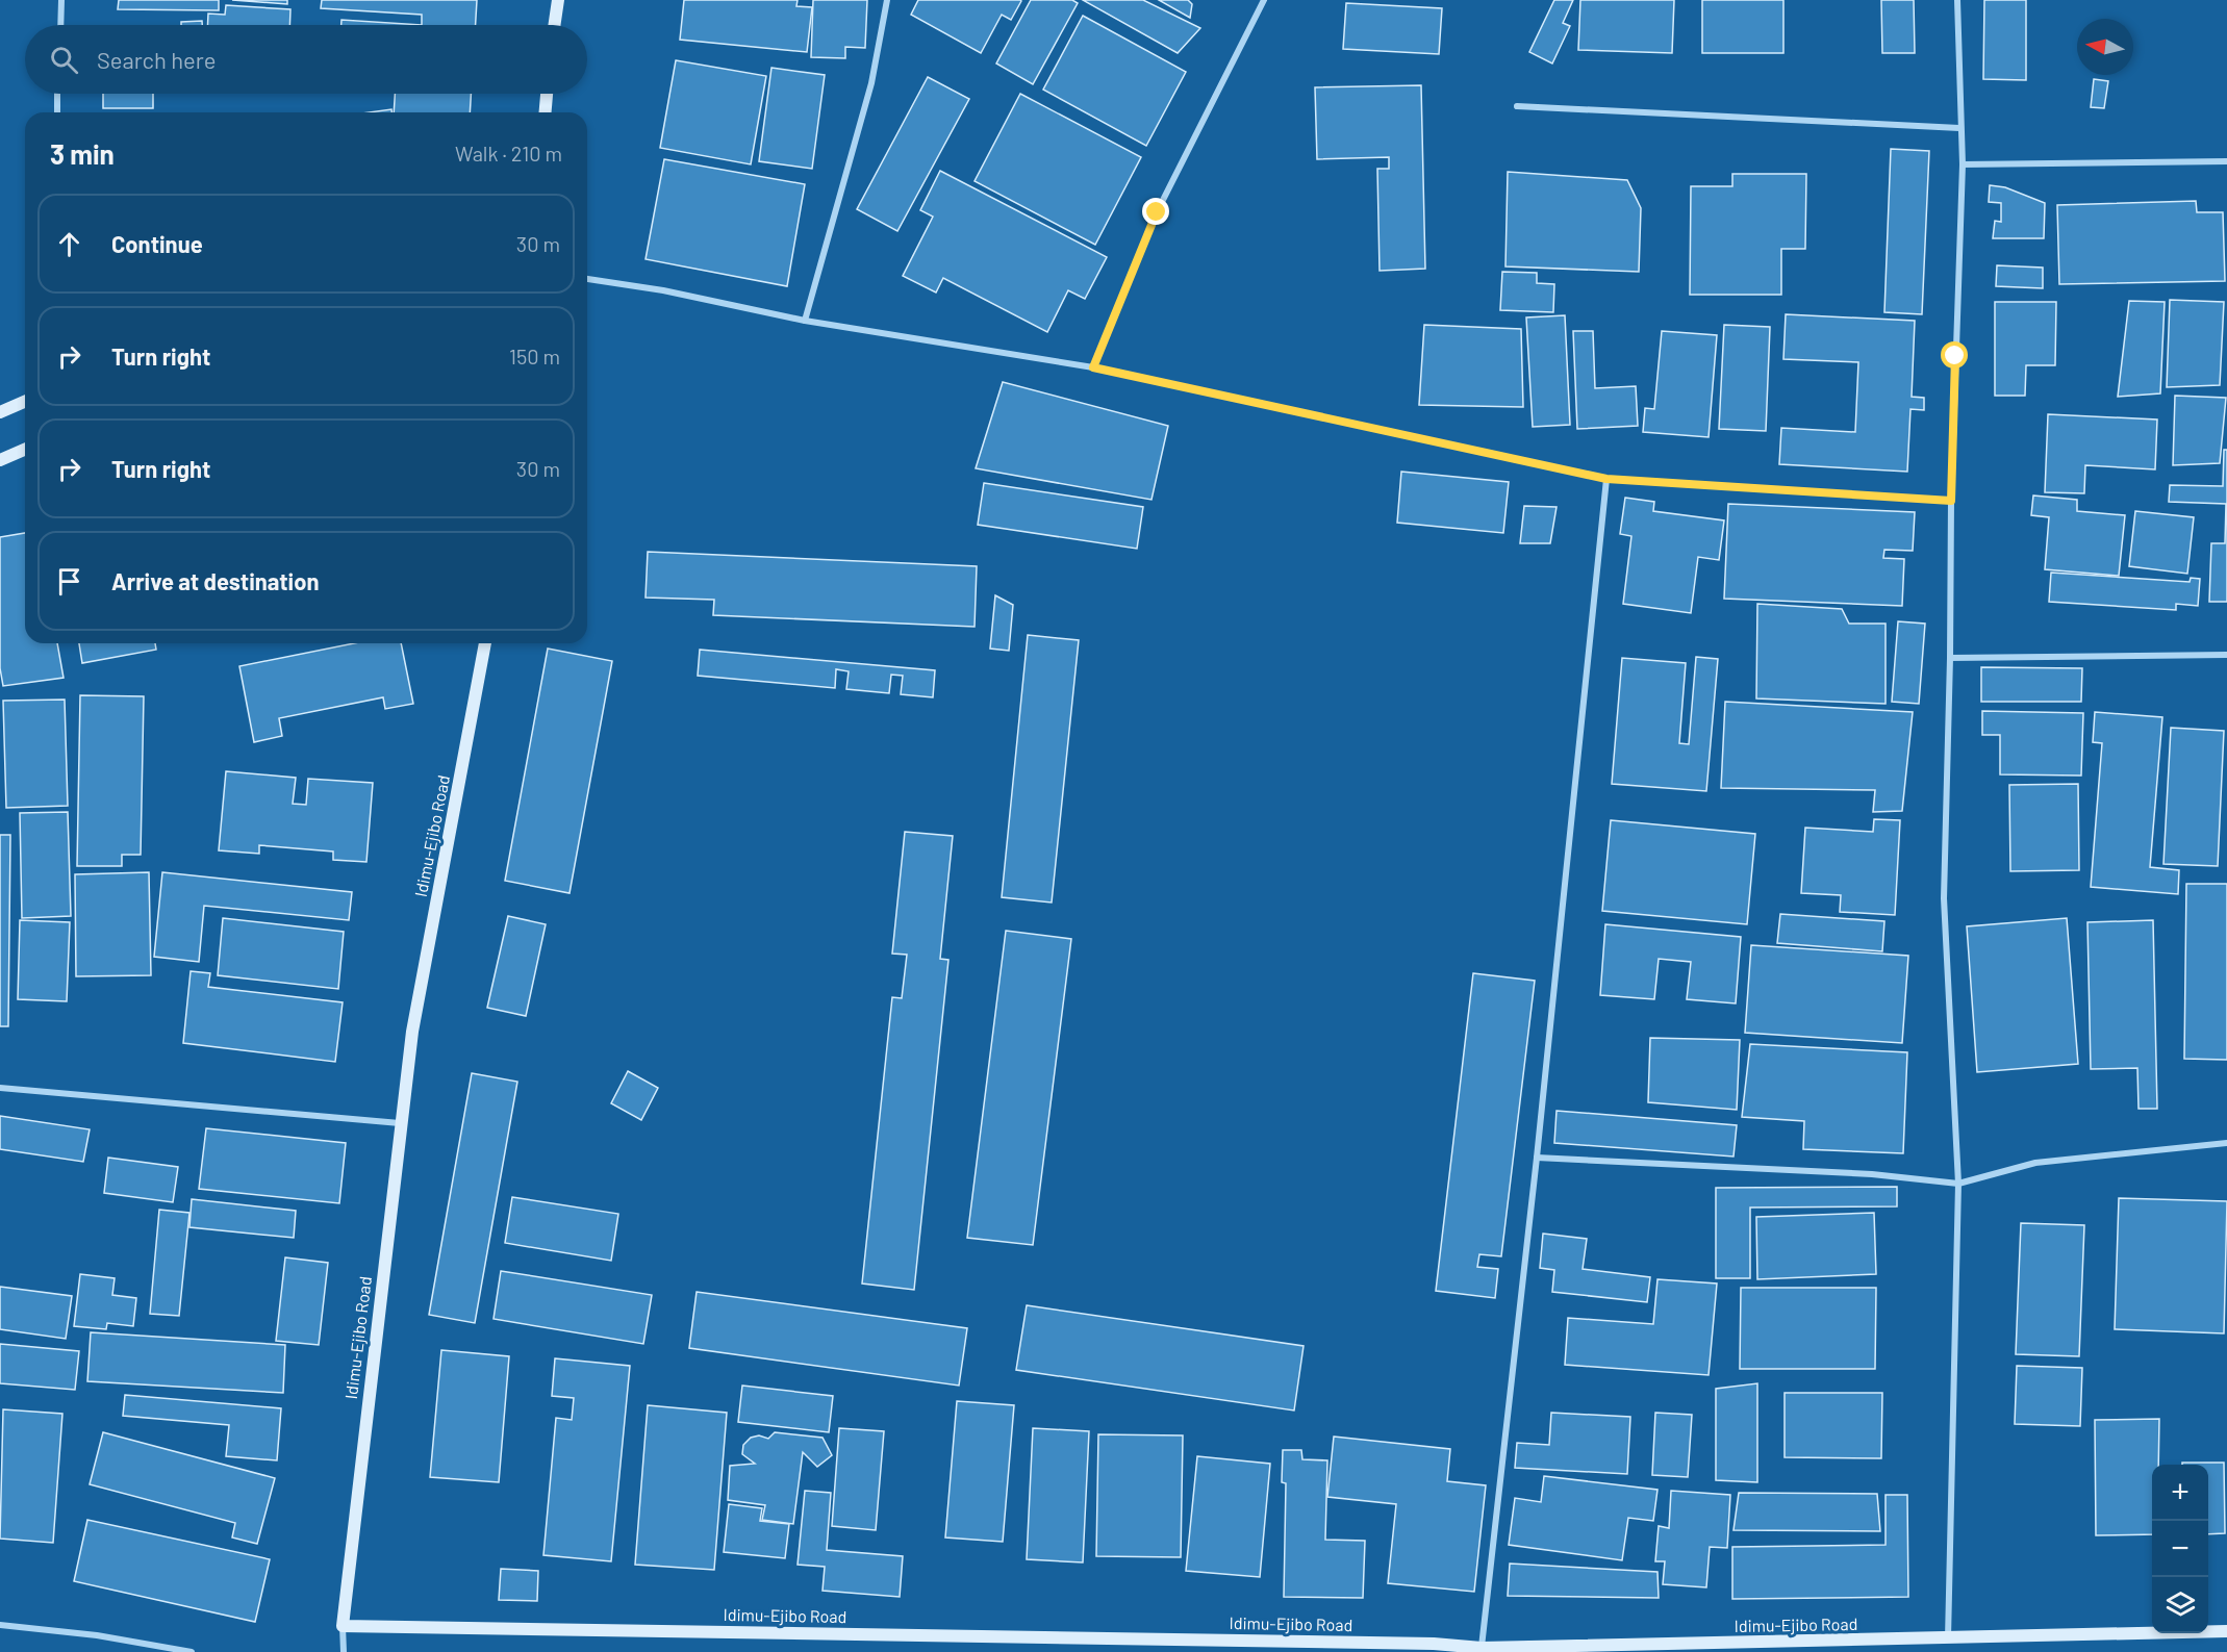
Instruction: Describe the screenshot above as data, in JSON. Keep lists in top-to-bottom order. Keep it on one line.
{"streets":{"main road":["Idimu-Ejibo Road"]},"north":"left","page":{"search":"Search here","heading":["3 min","Walk · 210 m"],"list":[["Continue","30 m"],["Turn right","150 m"],["Turn right","30 m"],"Arrive at destination"],"map_buttons":["+","−"]}}
